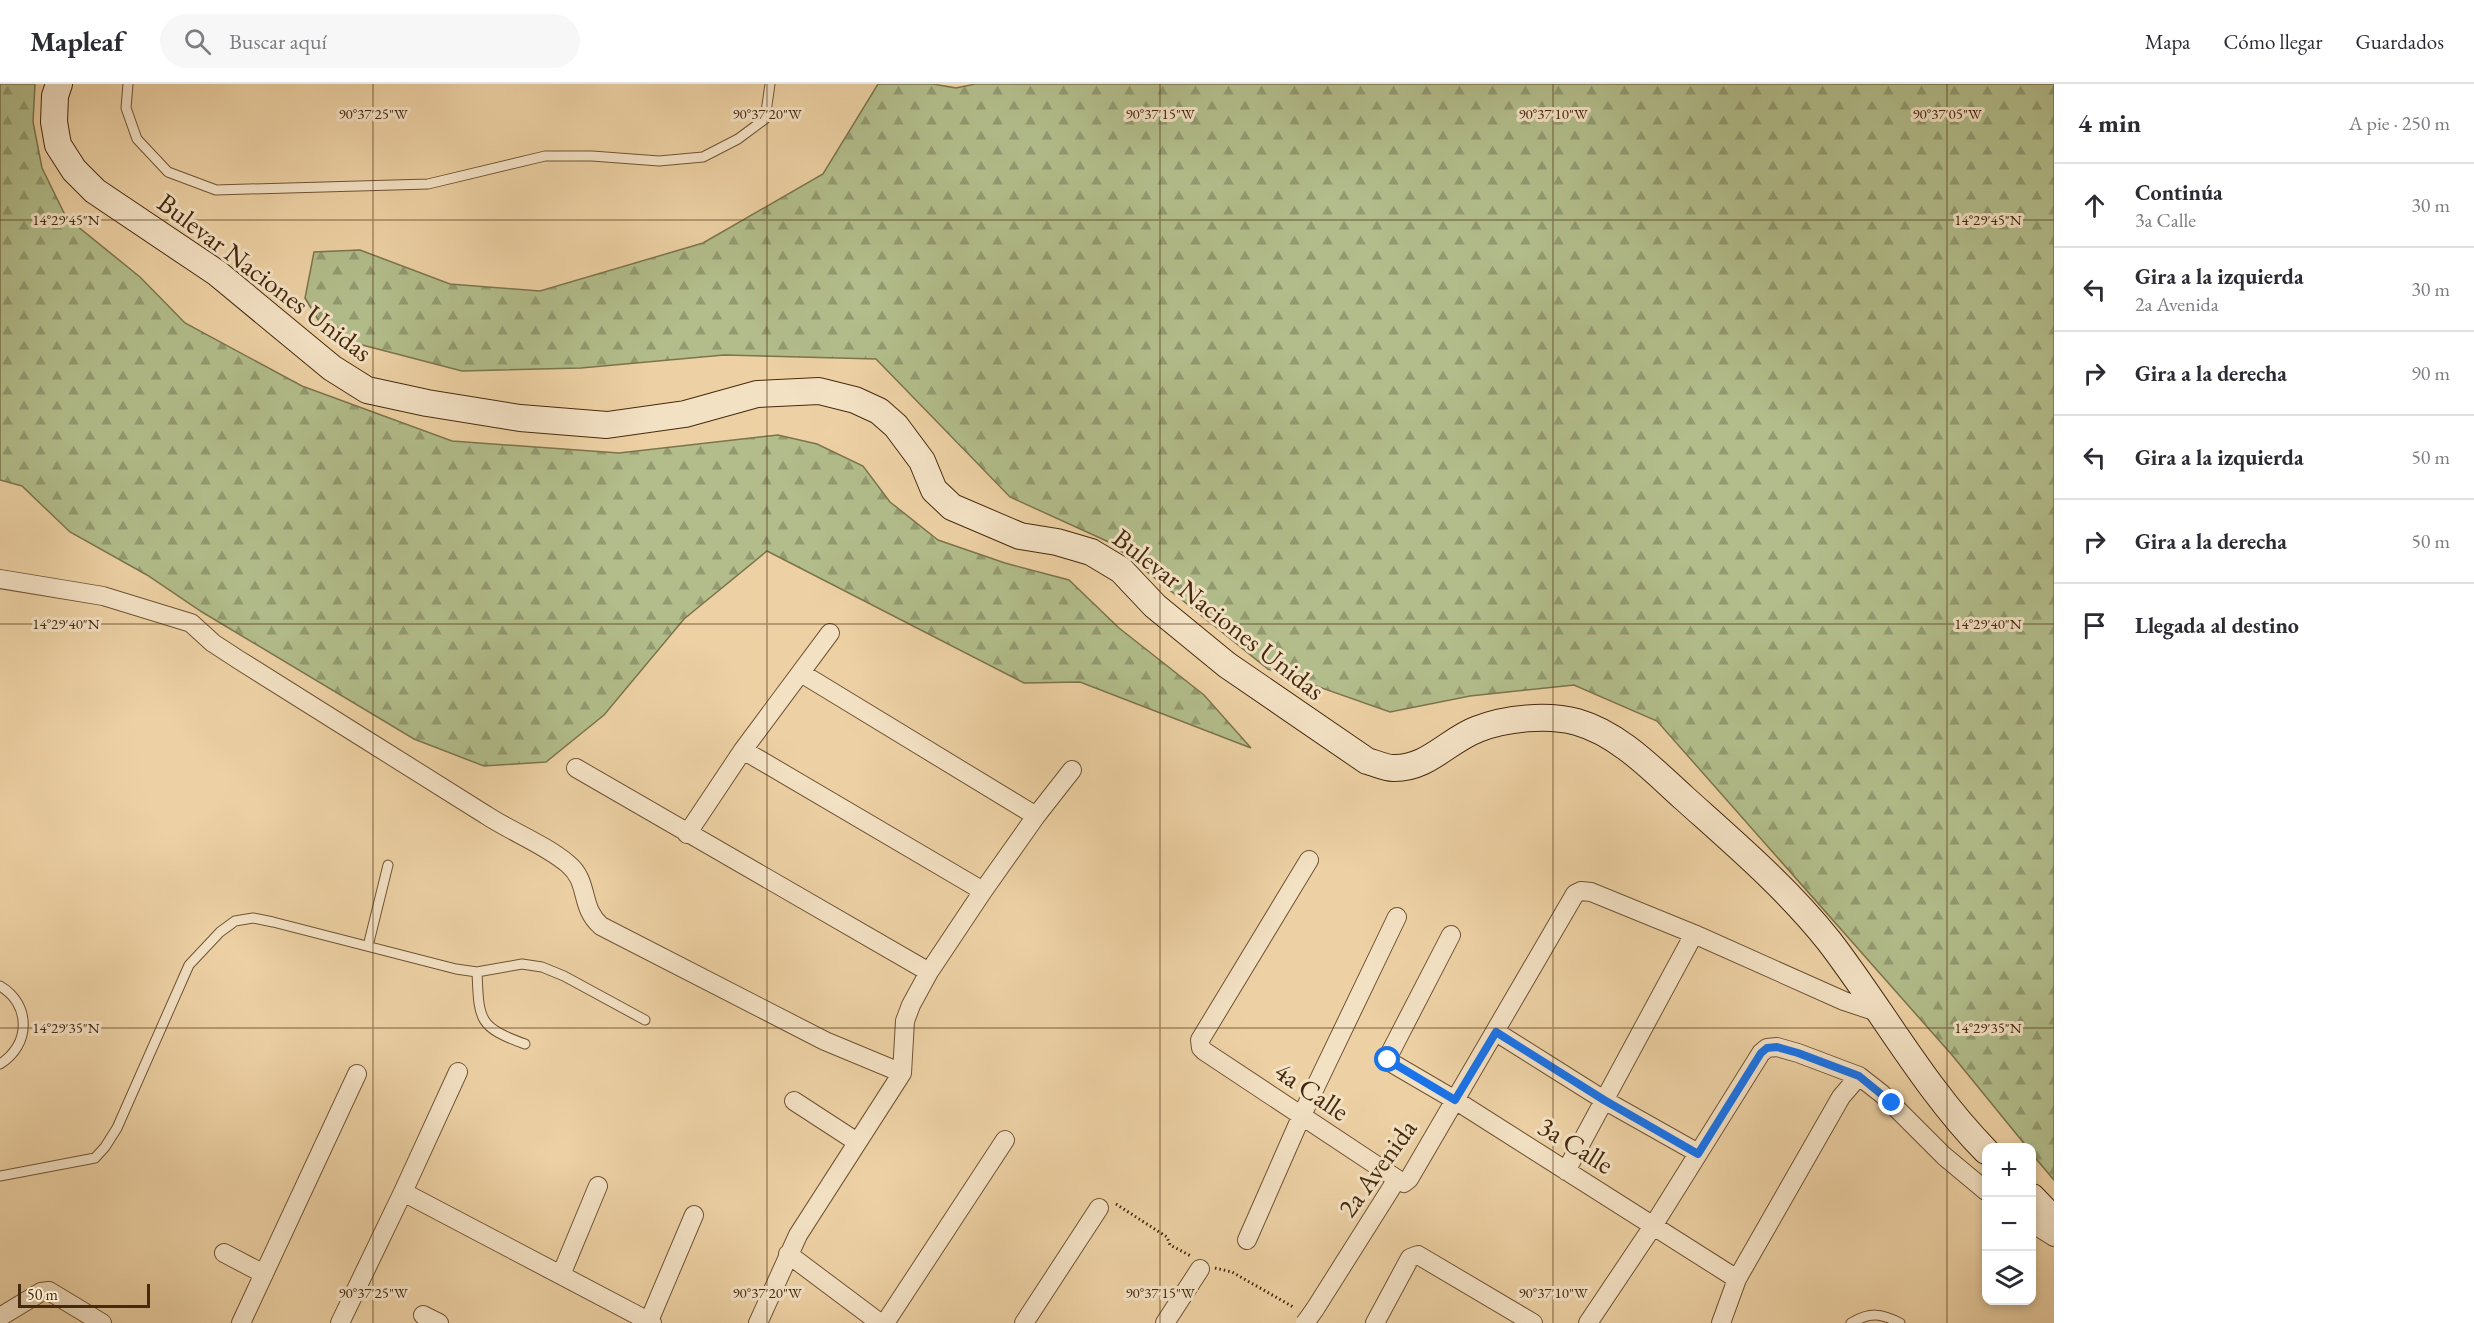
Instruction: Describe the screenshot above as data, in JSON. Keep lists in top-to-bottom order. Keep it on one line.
{"streets":{"main road":["Bulevar Naciones Unidas"],"street":["4a Calle","3a Calle","2a Avenida"]},"crossings":[["4a Calle","2a Avenida"],["3a Calle","2a Avenida"]],"scale_bar":"50 m","page":{"header":"Mapleaf","search":"Buscar aquí","nav":["Mapa","Cómo llegar","Guardados"],"heading":["4 min","A pie · 250 m"],"list":[["Continúa","3a Calle","30 m"],["Gira a la izquierda","2a Avenida","30 m"],["Gira a la derecha","90 m"],["Gira a la izquierda","50 m"],["Gira a la derecha","50 m"],"Llegada al destino"],"map_buttons":["+","−"],"scale":"50 m"},"coordinates":["90°37'25\"W","90°37'20\"W","90°37'15\"W","90°37'10\"W","90°37'05\"W","14°29'45\"N","14°29'40\"N","14°29'35\"N"]}
